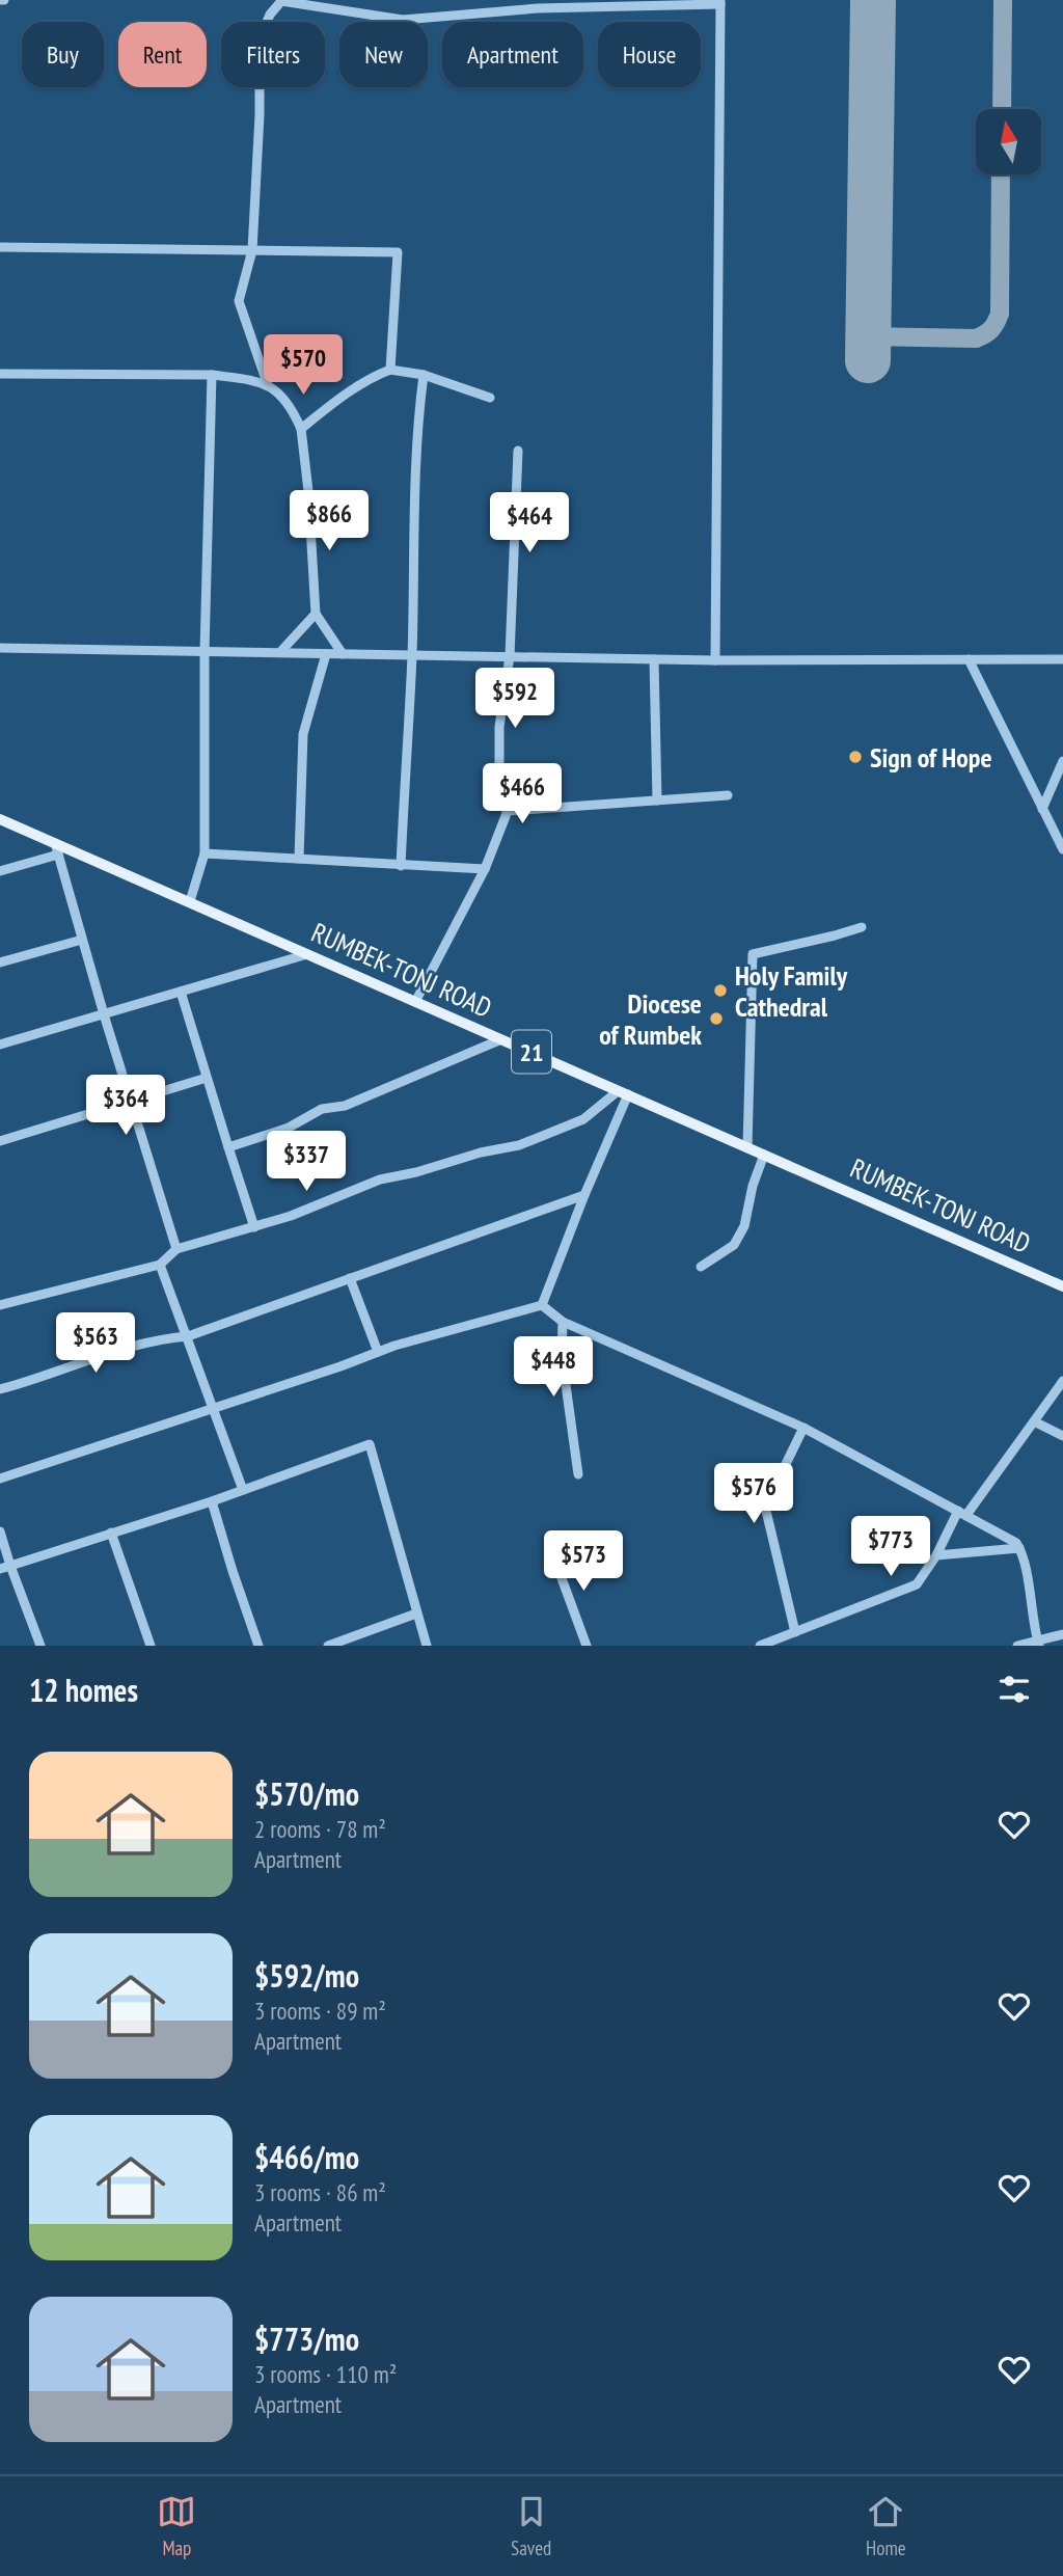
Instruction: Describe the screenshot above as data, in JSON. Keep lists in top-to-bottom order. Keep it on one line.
{"streets":{"main road":["RUMBEK-TONJ ROAD","21"]},"places":["Sign of Hope","Holy Family Cathedral","Diocese of Rumbek"],"north":"top","page":{"chip":["Buy","Rent","Filters","New","Apartment","House"],"price":["$570","$866","$464","$592","$466","$364","$337","$563","$448","$576","$773","$573"],"heading":"12 homes","list":[{"name":"$570/mo","note":"2 rooms · 78 m² · Apartment"},{"name":"$592/mo","note":"3 rooms · 89 m² · Apartment"},{"name":"$466/mo","note":"3 rooms · 86 m² · Apartment"},{"name":"$773/mo","note":"3 rooms · 110 m² · Apartment"}],"tabs":["Map","Saved","Home"]}}
